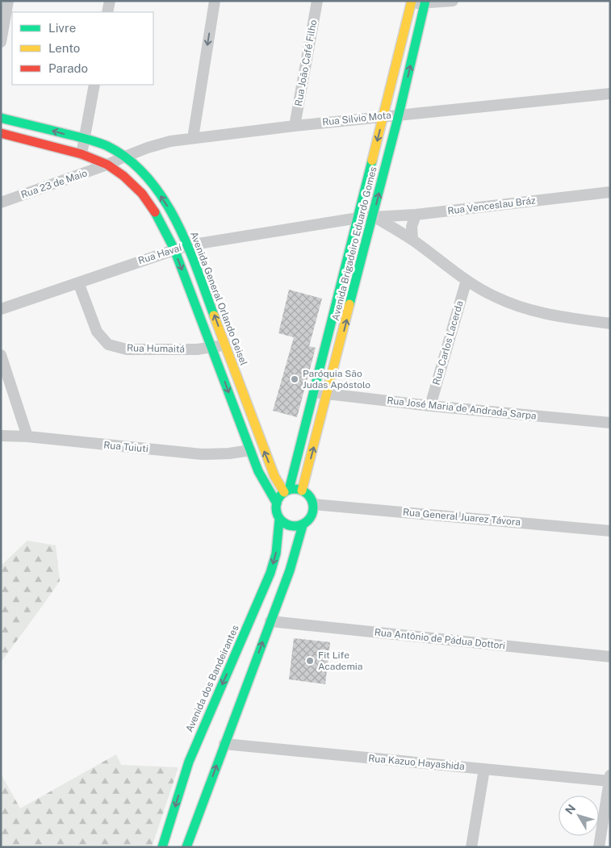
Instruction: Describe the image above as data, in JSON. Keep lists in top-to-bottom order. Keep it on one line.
{"streets":{"main road":["Avenida Brigadeiro Eduardo Gomes","Avenida General Orlando Geisel","Avenida dos Bandeirantes"],"street":["Rua João Café Filho","Rua Silvio Mota","Rua 23 de Maio","Rua Venceslau Bráz","Rua Havaí","Rua Carlos Lacerda","Rua Humaitá","Rua José Maria de Andrada Sarpa","Rua Tuiuti","Rua General Juarez Távora","Rua Antônio de Pádua Dottori","Rua Kazuo Hayashida"]},"crossings":[["Rua João Café Filho","Rua Silvio Mota"],["Rua Silvio Mota","Rua 23 de Maio"],["Rua Silvio Mota","Avenida Brigadeiro Eduardo Gomes"],["Rua Silvio Mota","Avenida General Orlando Geisel"],["Rua Venceslau Bráz","Avenida Brigadeiro Eduardo Gomes"],["Rua Venceslau Bráz","Rua Havaí"],["Avenida Brigadeiro Eduardo Gomes","Rua Havaí"],["Avenida Brigadeiro Eduardo Gomes","Avenida General Orlando Geisel"],["Avenida Brigadeiro Eduardo Gomes","Rua José Maria de Andrada Sarpa"],["Avenida Brigadeiro Eduardo Gomes","Rua General Juarez Távora"],["Avenida Brigadeiro Eduardo Gomes","Avenida dos Bandeirantes"],["Rua Havaí","Avenida General Orlando Geisel"],["Rua Havaí","Rua Humaitá"],["Avenida General Orlando Geisel","Rua Humaitá"],["Avenida General Orlando Geisel","Rua General Juarez Távora"],["Avenida General Orlando Geisel","Avenida dos Bandeirantes"],["Rua Carlos Lacerda","Rua José Maria de Andrada Sarpa"],["Rua General Juarez Távora","Avenida dos Bandeirantes"]],"places":["Paróquia São Judas Apóstolo","Fit Life Academia"],"legend":["Livre","Lento","Parado"],"north":"top left"}
